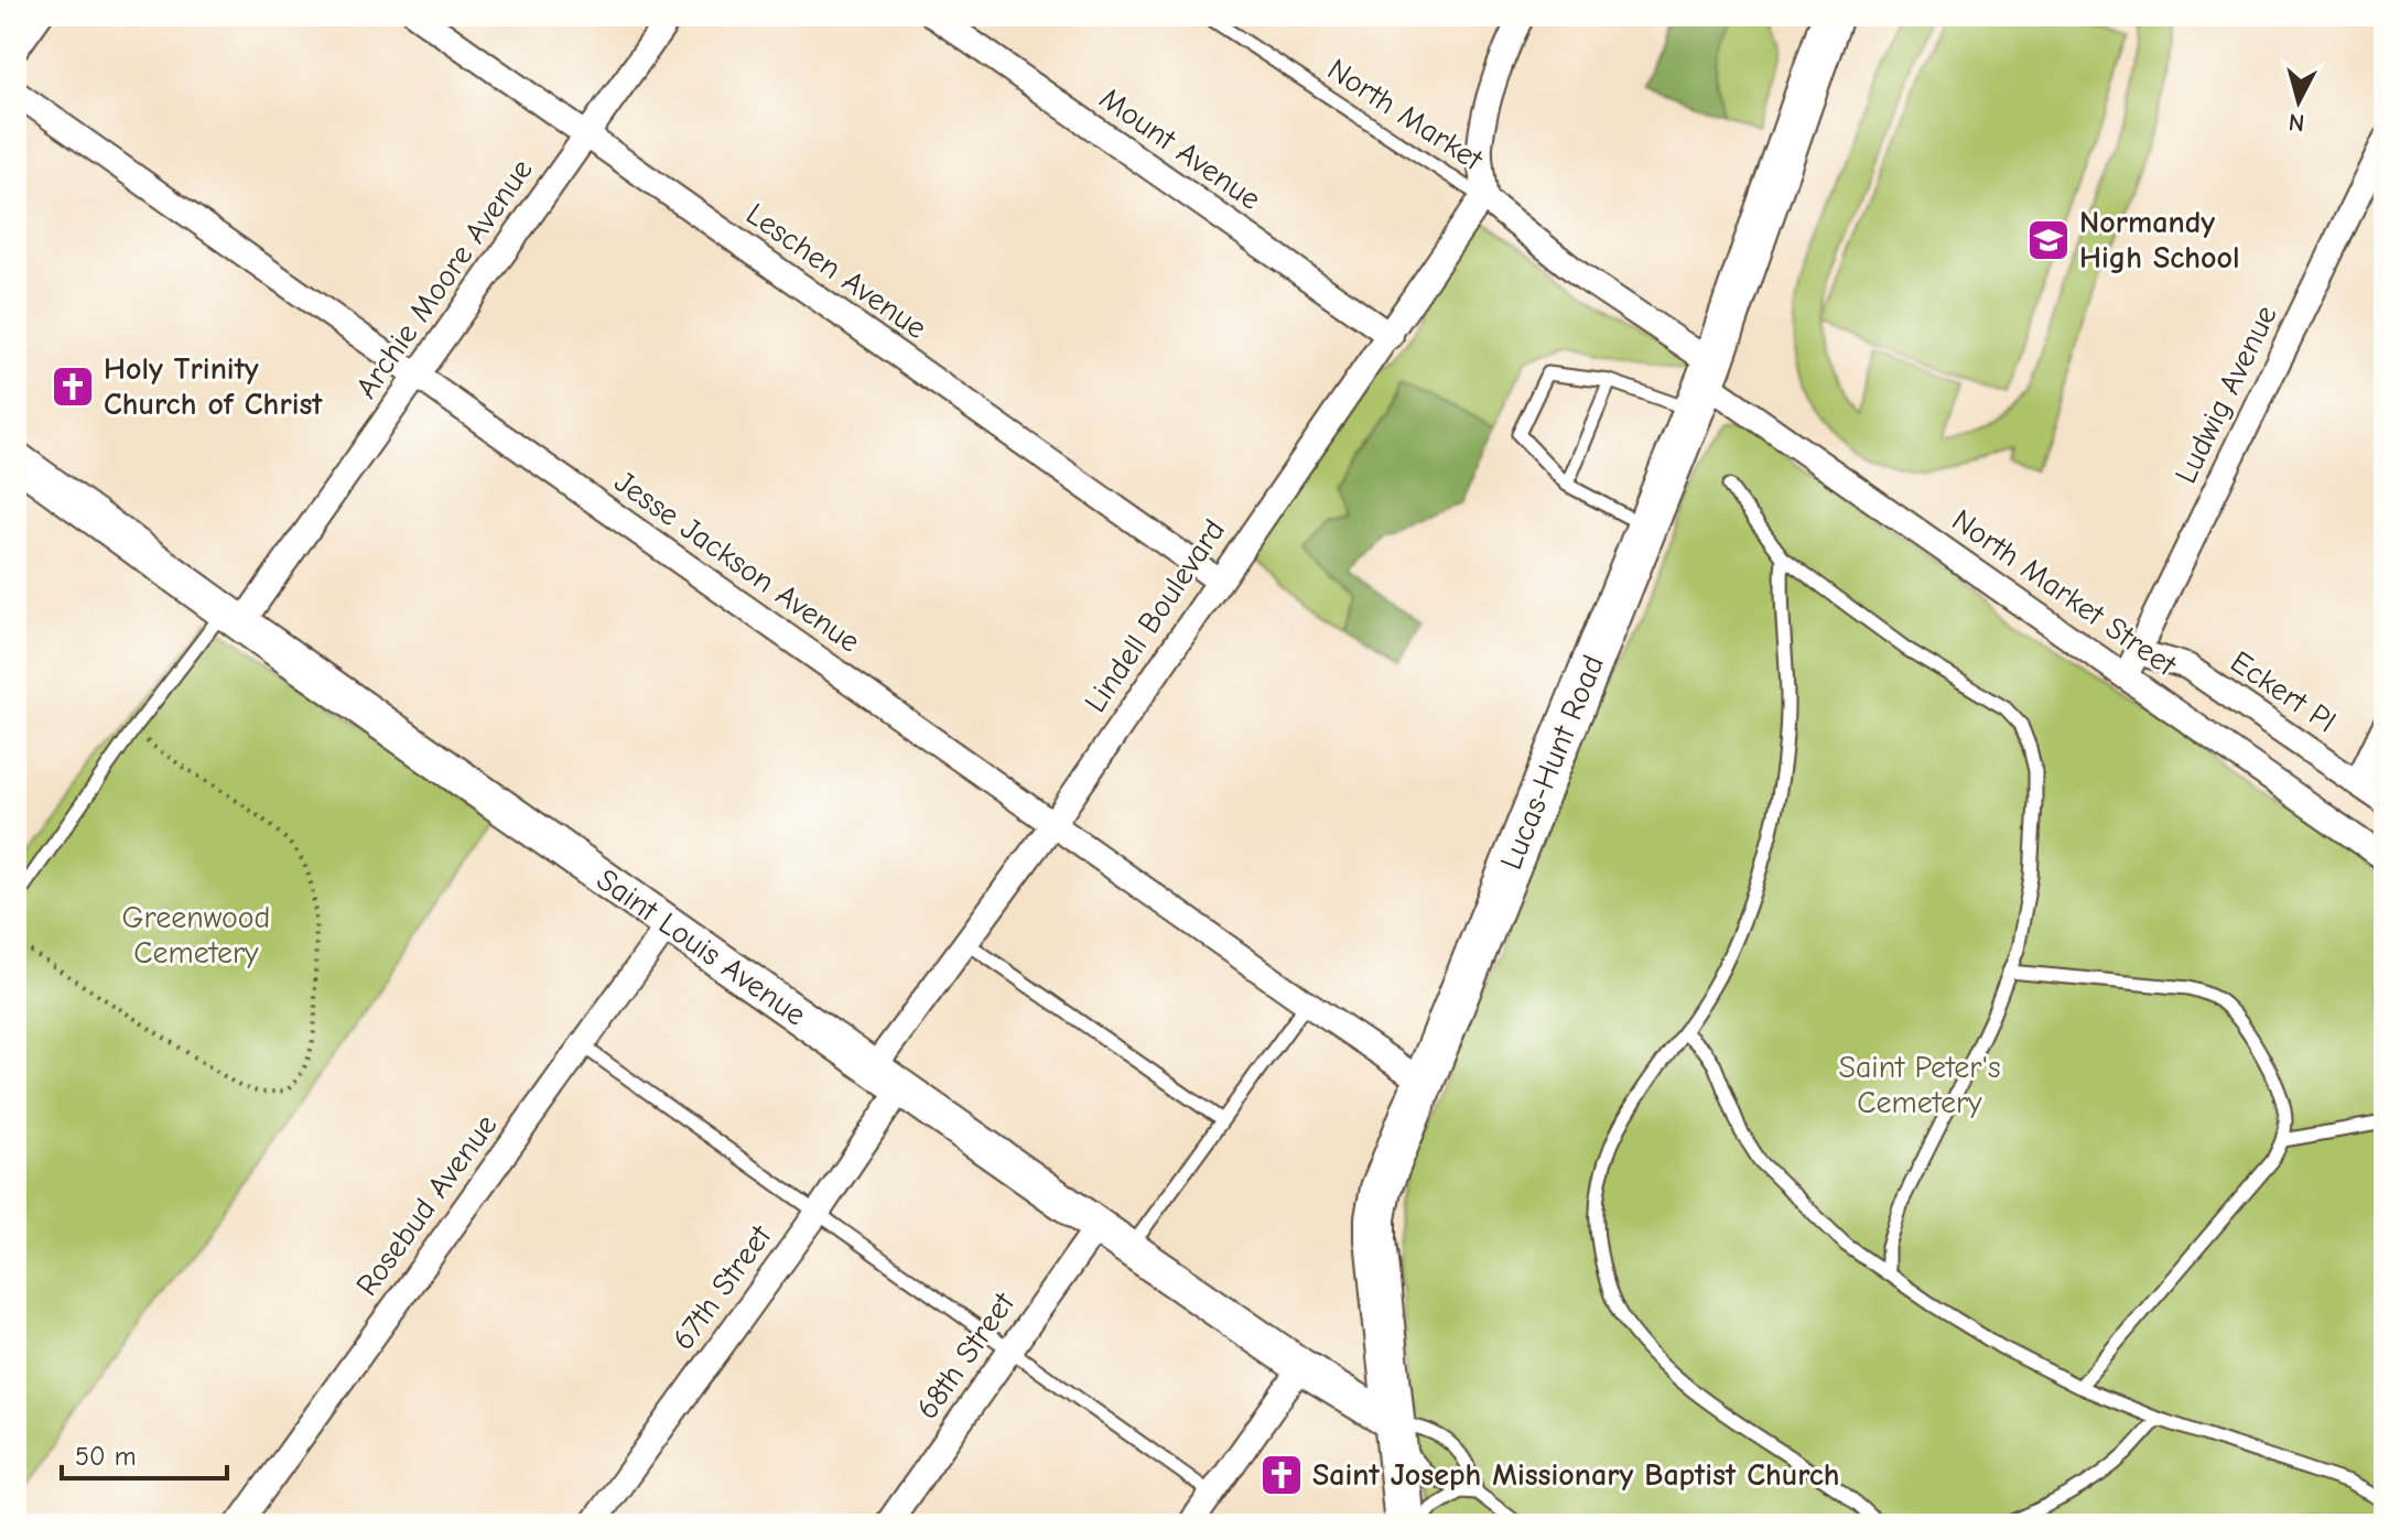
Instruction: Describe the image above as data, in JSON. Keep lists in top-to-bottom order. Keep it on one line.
{"streets":{"main road":["Lucas-Hunt Road"],"street":["Mount Avenue","Leschen Avenue","Archie Moore Avenue","Ludwig Avenue","Jesse Jackson Avenue","North Market Street","Lindell Boulevard","Eckert Pl","Saint Louis Avenue","Rosebud Avenue","67th Street","68th Street"],"lane":["North Market"]},"crossings":[["North Market","North Market Street"],["North Market","Lindell Boulevard"],["Mount Avenue","Lindell Boulevard"],["Leschen Avenue","Archie Moore Avenue"],["Leschen Avenue","Lindell Boulevard"],["Archie Moore Avenue","Jesse Jackson Avenue"],["Archie Moore Avenue","Saint Louis Avenue"],["Ludwig Avenue","North Market Street"],["Ludwig Avenue","Eckert Pl"],["Jesse Jackson Avenue","Lindell Boulevard"],["Jesse Jackson Avenue","Lucas-Hunt Road"],["North Market Street","Lindell Boulevard"],["North Market Street","Lucas-Hunt Road"],["Lindell Boulevard","Saint Louis Avenue"],["Lindell Boulevard","67th Street"],["Lucas-Hunt Road","Saint Louis Avenue"],["Saint Louis Avenue","Rosebud Avenue"],["Saint Louis Avenue","67th Street"],["Saint Louis Avenue","68th Street"]],"parks":["Greenwood Cemetery","Saint Peter's Cemetery"],"places":{"school or university":["Normandy High School"],"church":["Holy Trinity Church of Christ","Saint Joseph Missionary Baptist Church"]},"scale_bar":"50 m","north":"bottom"}
